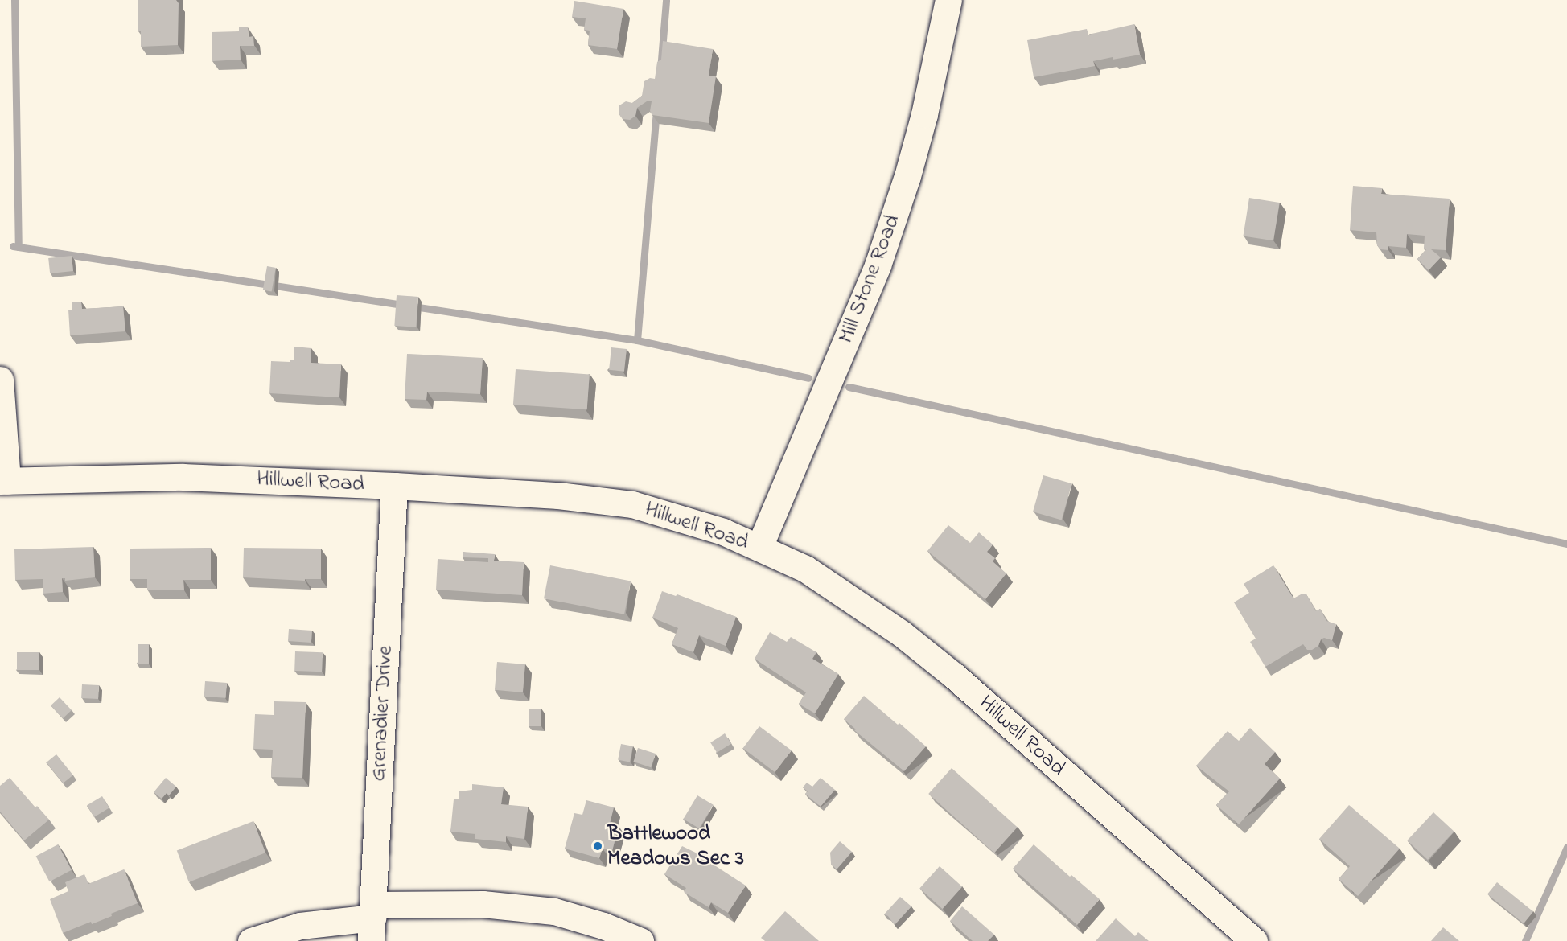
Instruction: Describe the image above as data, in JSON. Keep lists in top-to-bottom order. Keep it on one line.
{"streets":{"street":["Mill Stone Road","Hillwell Road","Grenadier Drive"]},"crossings":[["Mill Stone Road","Hillwell Road"],["Hillwell Road","Grenadier Drive"]],"places":["Battlewood Meadows Sec 3"]}
